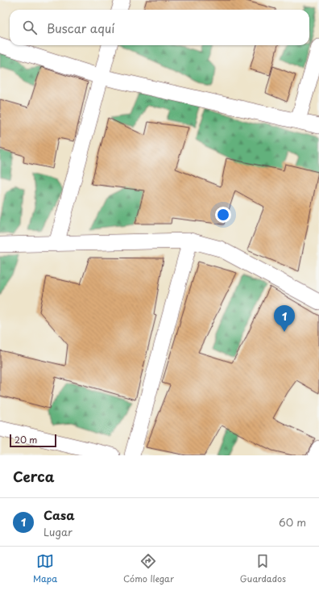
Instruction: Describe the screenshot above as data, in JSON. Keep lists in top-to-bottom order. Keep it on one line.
{"scale_bar":"20 m","page":{"search":"Buscar aquí","pins":"1","scale":"20 m","heading":"Cerca","list":[{"mark":"1","name":"Casa","note":"Lugar","value":"60 m"}],"nav":["Mapa","Cómo llegar","Guardados"]}}
